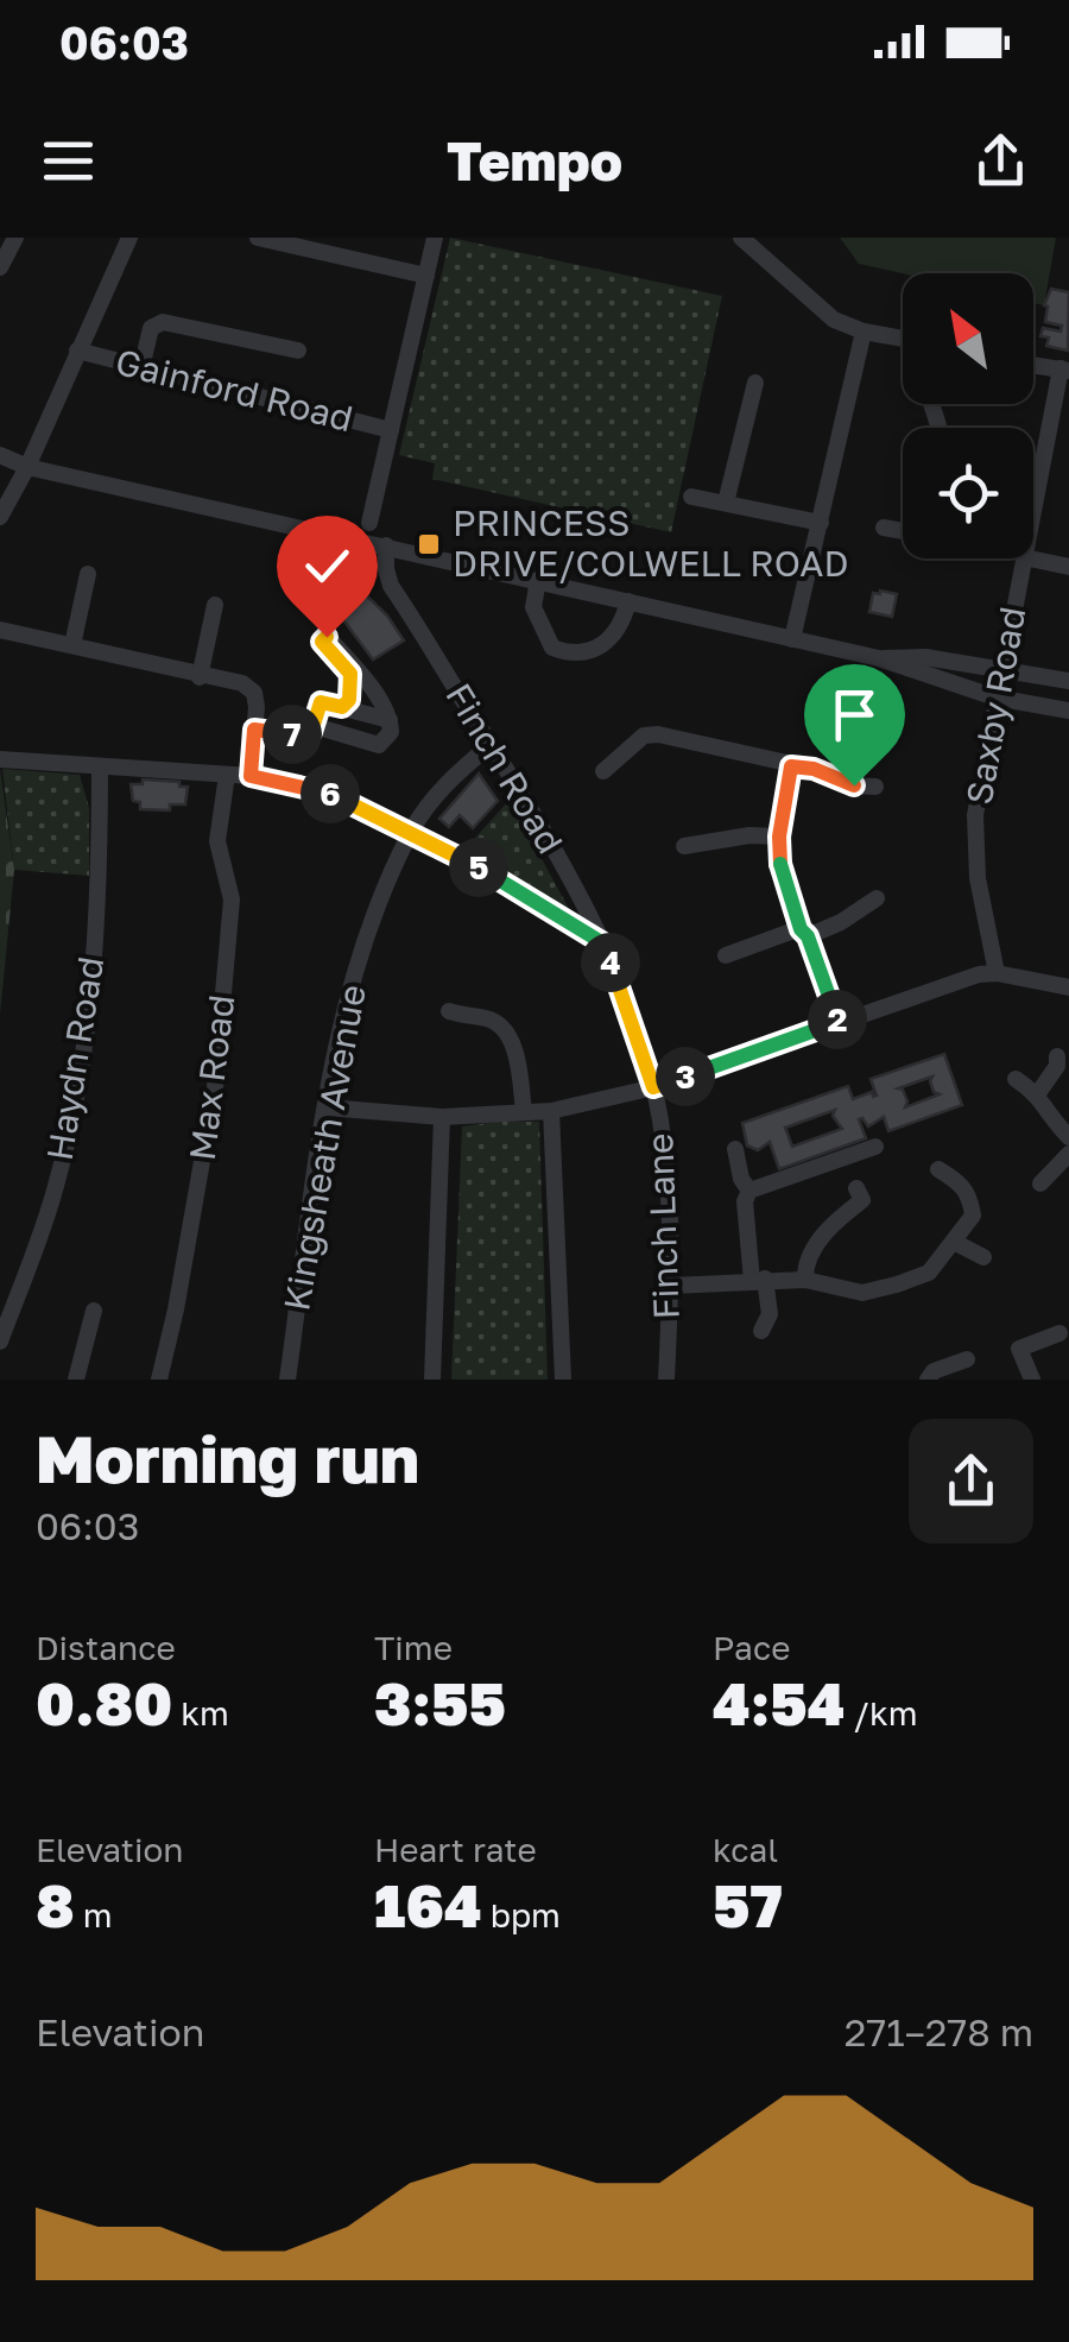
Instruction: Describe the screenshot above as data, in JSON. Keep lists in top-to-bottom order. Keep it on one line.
{"streets":{"street":["Gainford Road","Saxby Road","Finch Road","Haydn Road","Max Road","Kingsheath Avenue","Finch Lane"]},"crossings":[["Finch Road","Kingsheath Avenue"],["Finch Road","Finch Lane"]],"places":{"transit":["PRINCESS DRIVE/COLWELL ROAD"]},"north":"top left","page":{"status":"06:03","header":"Tempo","pins":["7","6","5","4","2","3"],"heading":["Morning run","06:03"],"stats":[["Distance","0.80 km"],["Time","3:55"],["Pace","4:54 /km"],["Elevation","8 m"],["Heart rate","164 bpm"],["kcal","57"]],"chart":["Elevation","271–278 m"]}}
